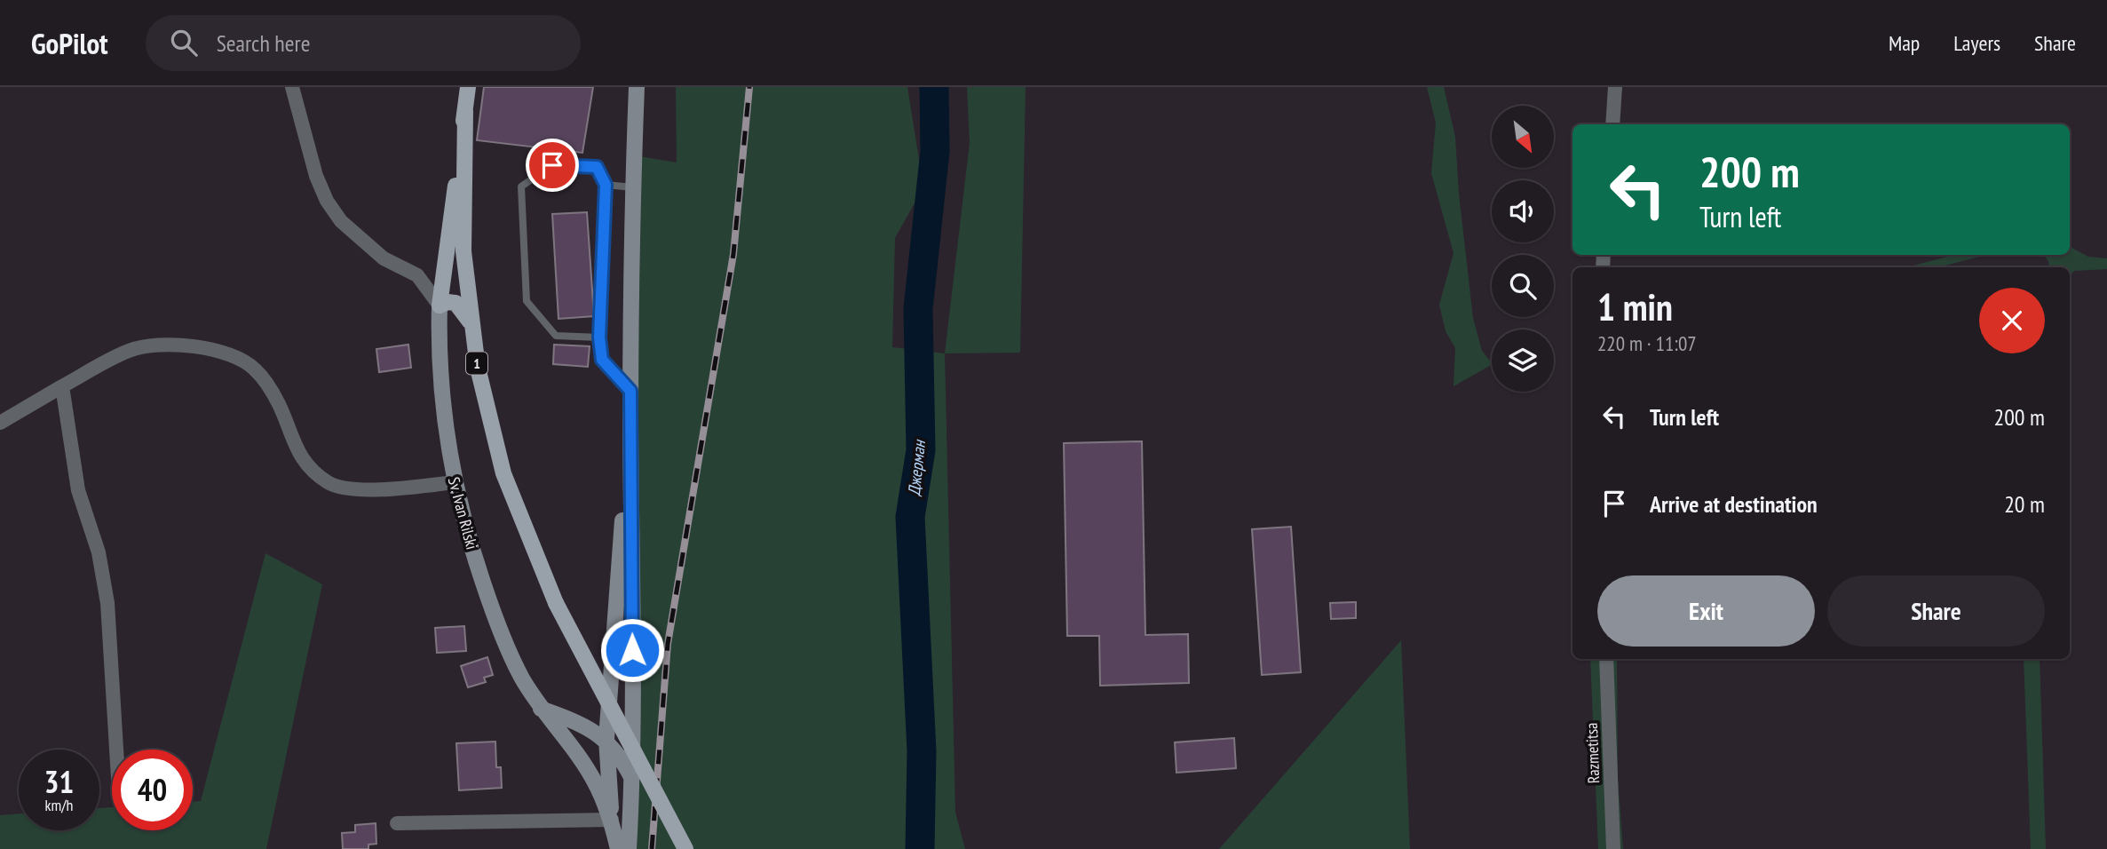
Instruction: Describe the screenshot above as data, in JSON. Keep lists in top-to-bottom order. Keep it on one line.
{"streets":{"main road":["1"],"street":["Sv. Ivan Rilski","Razmetitsa"]},"water":["Джерман"],"north":"bottom right","page":{"header":"GoPilot","search":"Search here","nav":["Map","Layers","Share"],"turn":["200 m","Turn left"],"heading":["1 min","220 m · 11:07"],"list":[{"name":"Turn left","value":"200 m"},{"name":"Arrive at destination","value":"20 m"}],"buttons":["Exit","Share"],"speed":"31 km/h","limit":"40"}}
